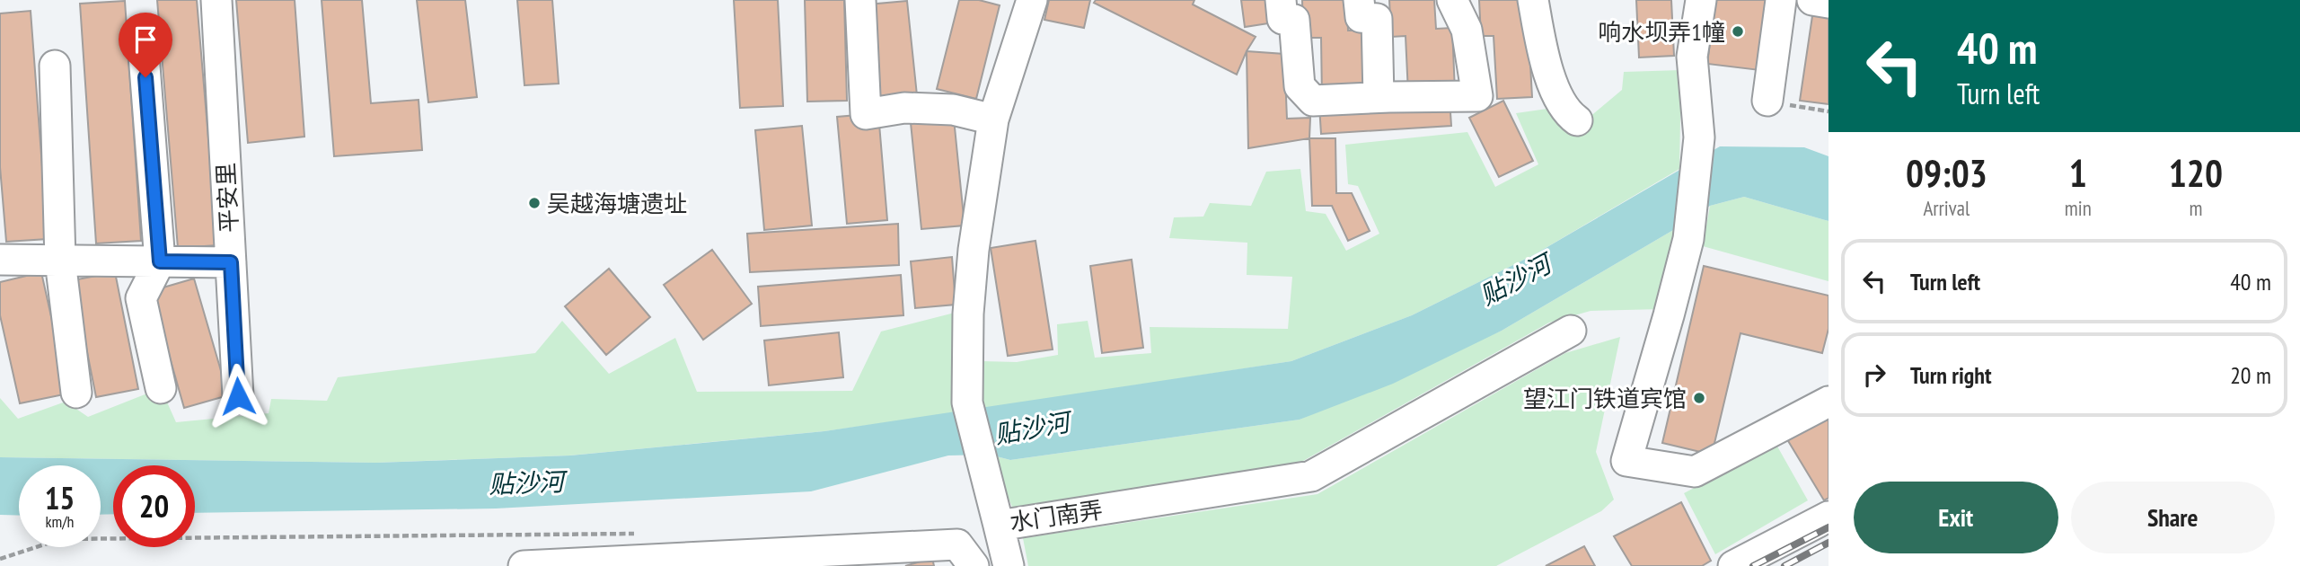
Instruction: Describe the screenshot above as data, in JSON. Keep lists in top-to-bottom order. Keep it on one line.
{"streets":{"street":["平安里","水门南弄"]},"water":["贴沙河"],"places":["响水坝弄1幢","吴越海塘遗址","望江门铁道宾馆"],"page":{"turn":["40 m","Turn left"],"eta":["09:03","Arrival","1","min","120","m"],"list":[{"name":"Turn left","value":"40 m"},{"name":"Turn right","value":"20 m"}],"speed":"15 km/h","limit":"20","buttons":["Exit","Share"]}}
